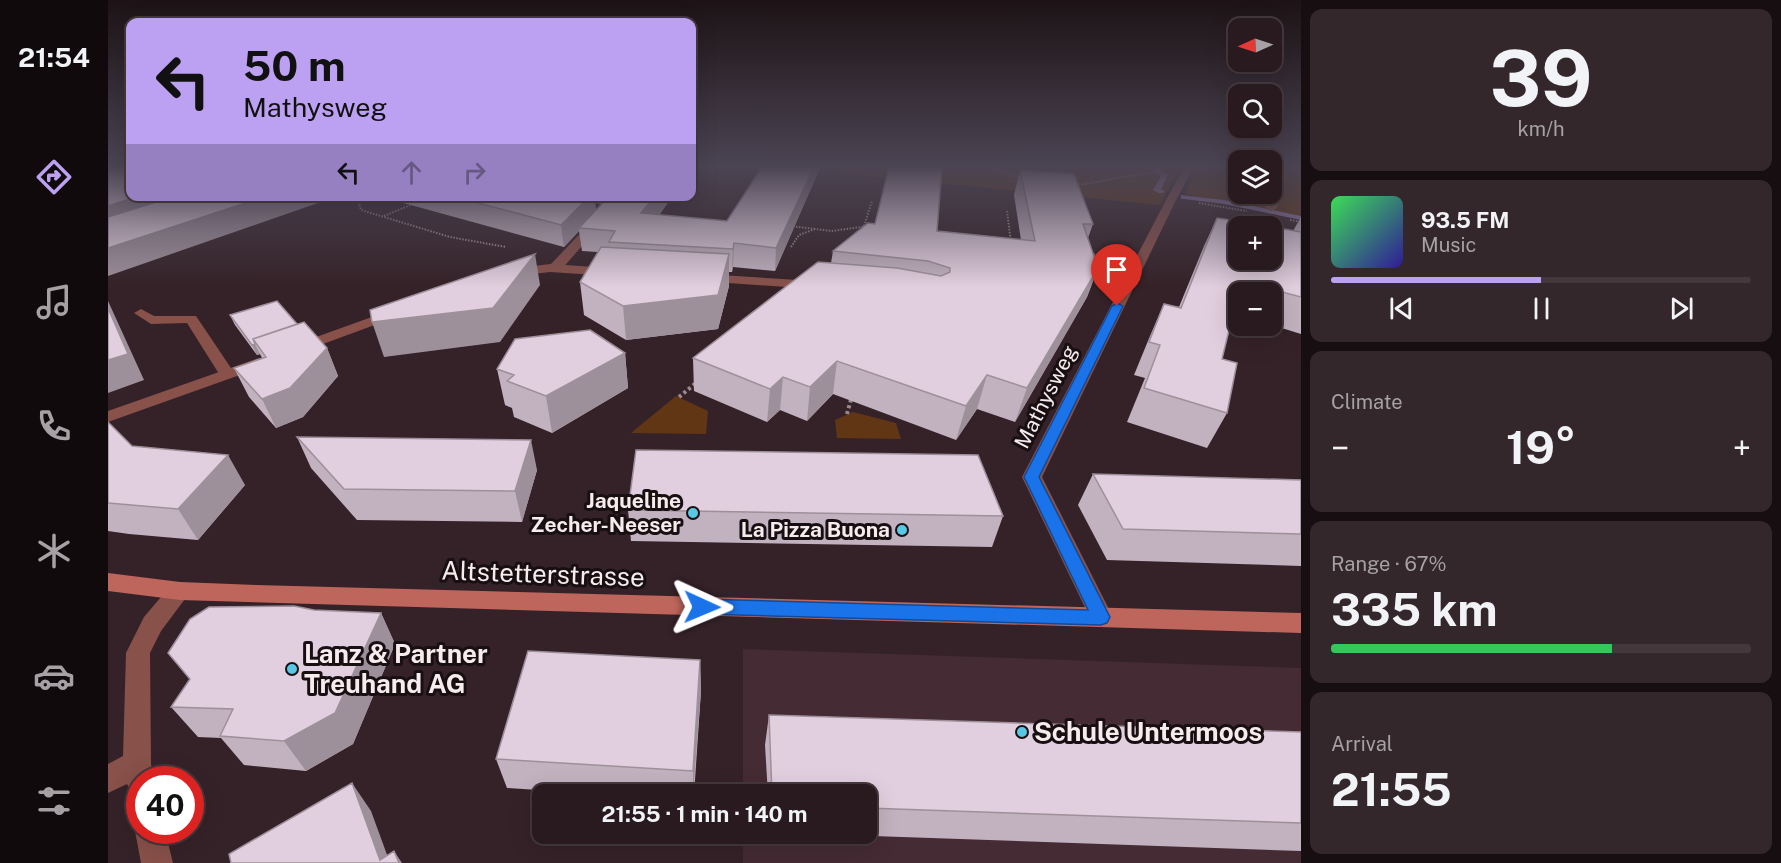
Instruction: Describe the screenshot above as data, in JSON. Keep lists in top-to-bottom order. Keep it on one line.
{"streets":{"street":["Mathysweg","Altstetterstrasse"]},"crossings":[["Mathysweg","Altstetterstrasse"]],"places":["Jaqueline Zecher-Neeser","La Pizza Buona","Lanz & Partner Treuhand AG","Schule Untermoos"],"north":"left","page":{"tabs":"21:54","tile":[["39","km/h"],"Climate",["Range · 67%","335 km"],["Arrival","21:55"]],"map_buttons":["+","−"],"turn":["50 m","Mathysweg"],"song":["93.5 FM","Music"],"heat":["−","19°","+"],"limit":"40","trip":"21:55 · 1 min · 140 m"}}
